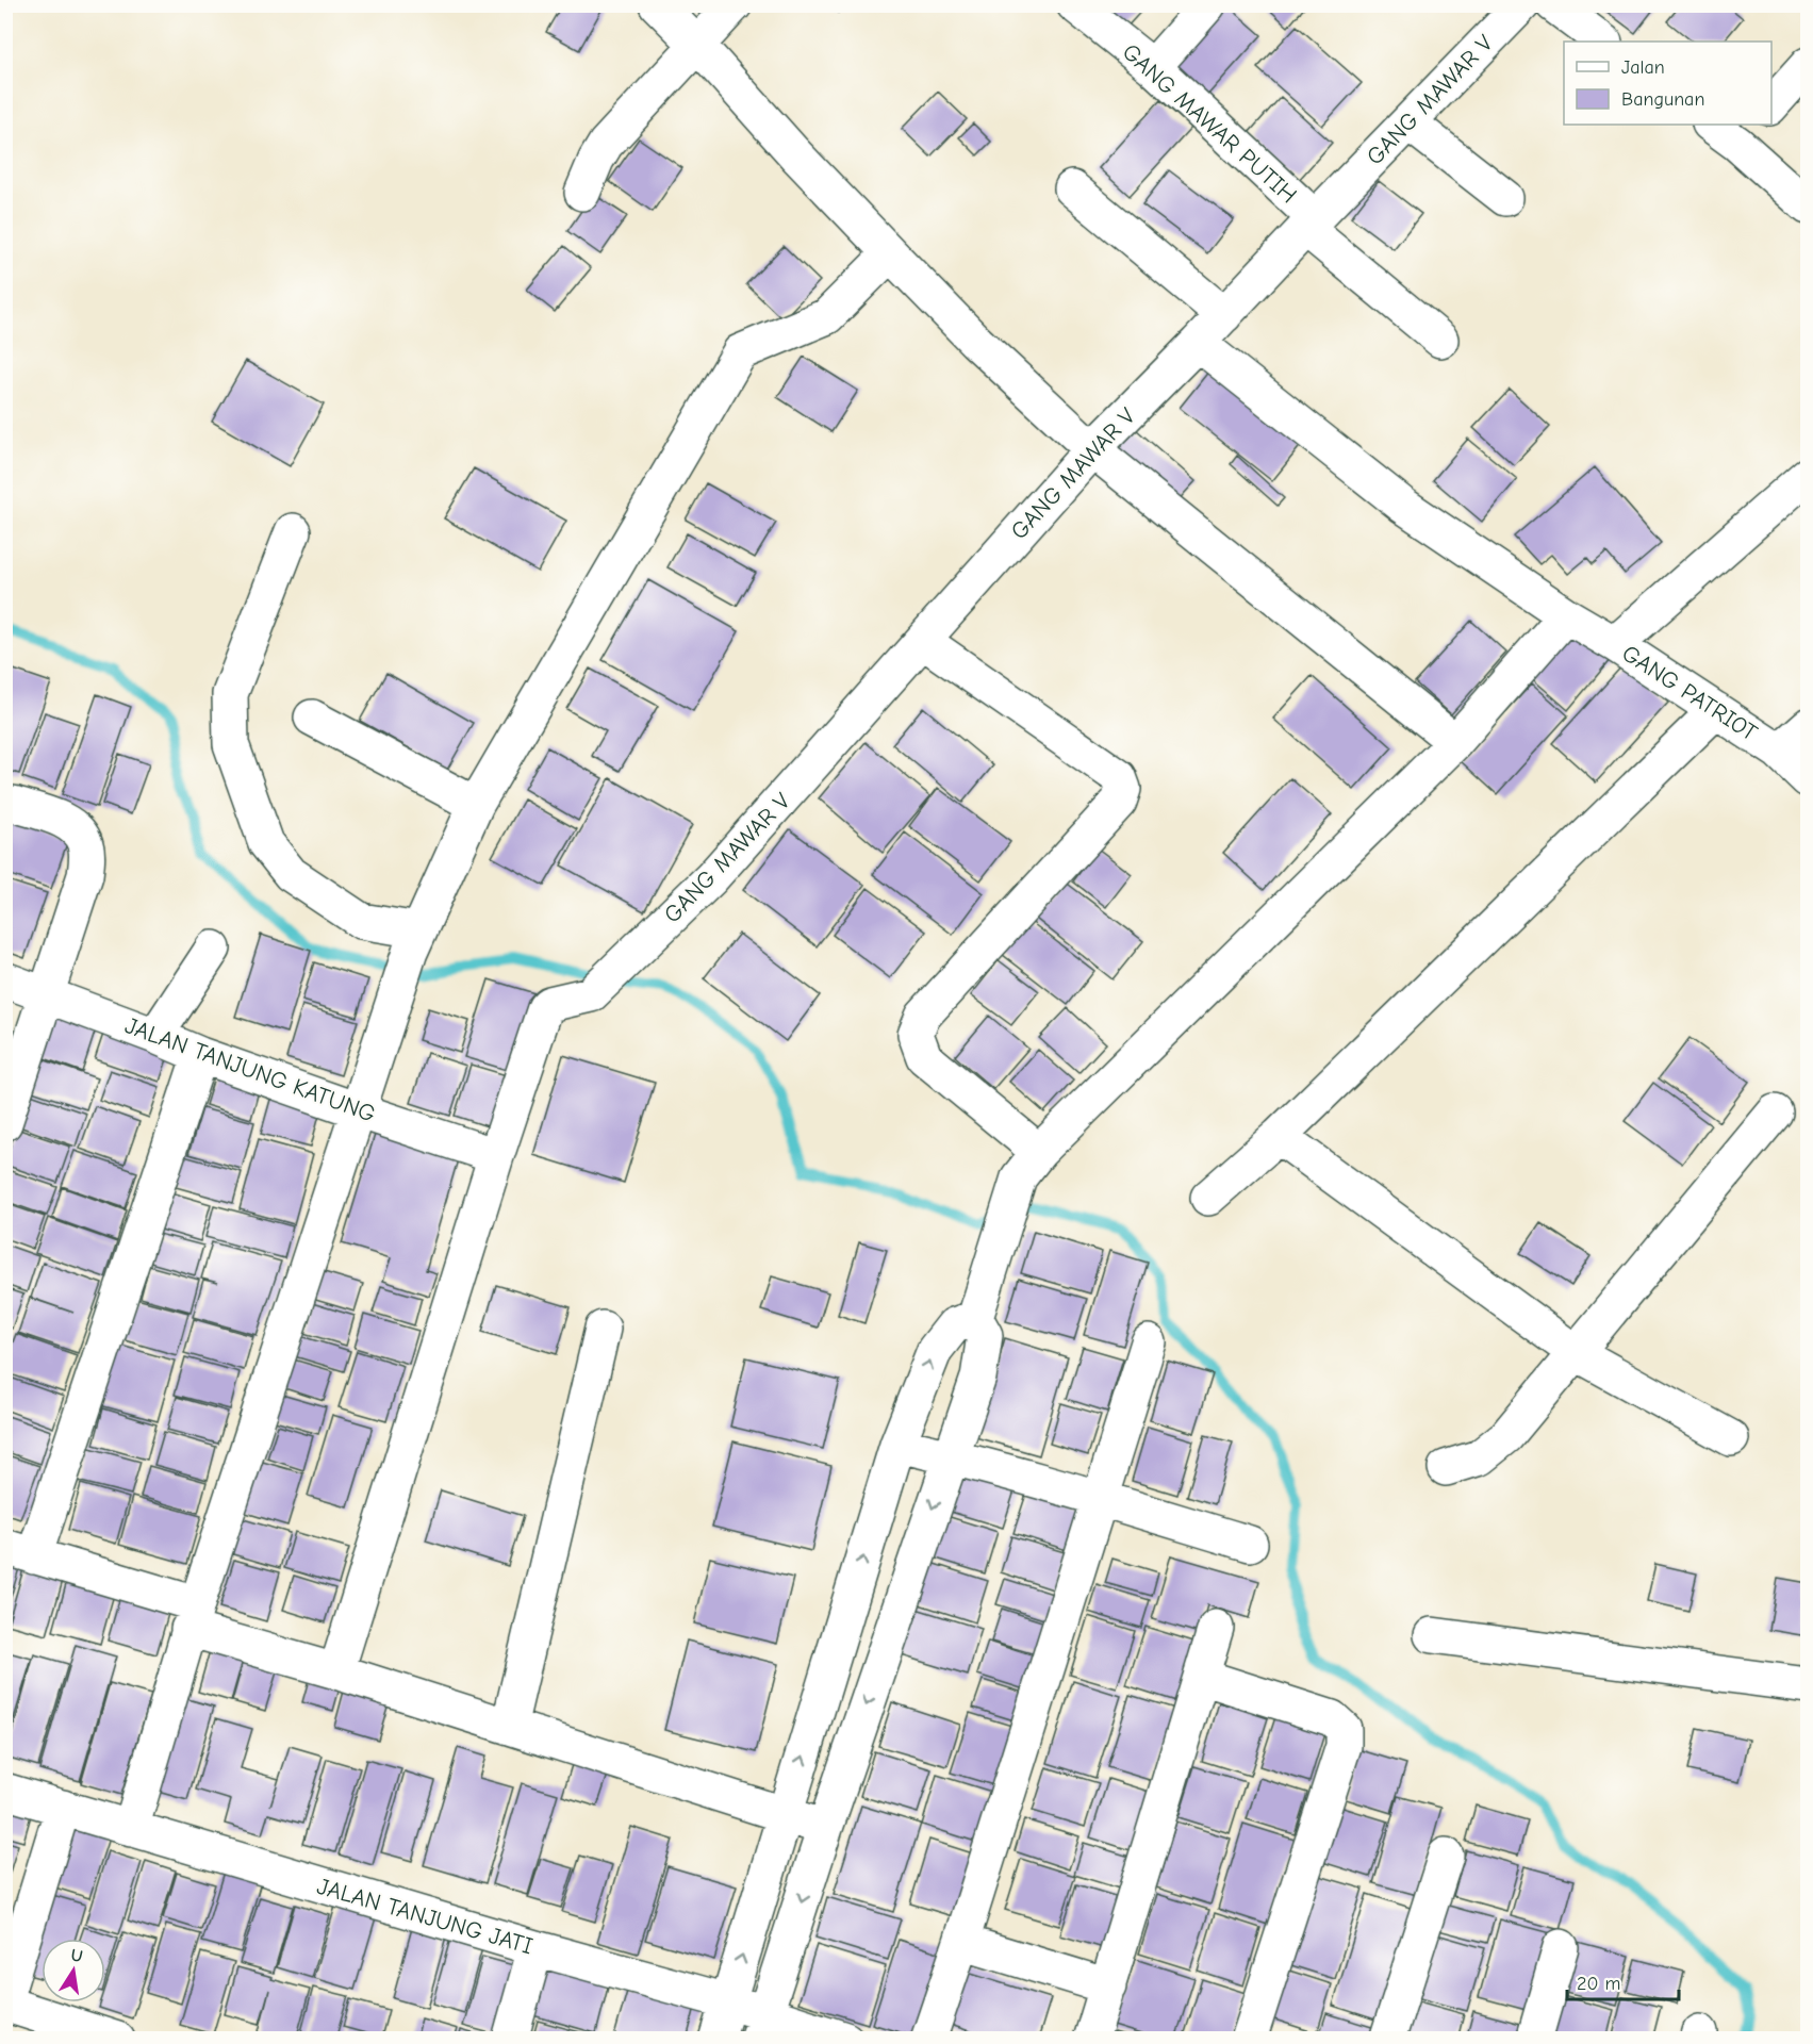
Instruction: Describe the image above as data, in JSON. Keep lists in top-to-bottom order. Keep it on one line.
{"streets":{"street":["GANG MAWAR V","GANG MAWAR PUTIH","GANG PATRIOT","JALAN TANJUNG KATUNG","JALAN TANJUNG JATI"]},"crossings":[["GANG MAWAR V","GANG MAWAR PUTIH"],["GANG MAWAR V","GANG PATRIOT"],["GANG MAWAR V","JALAN TANJUNG KATUNG"]],"legend":["Jalan","Bangunan"],"scale_bar":"20 m","north":"top"}
